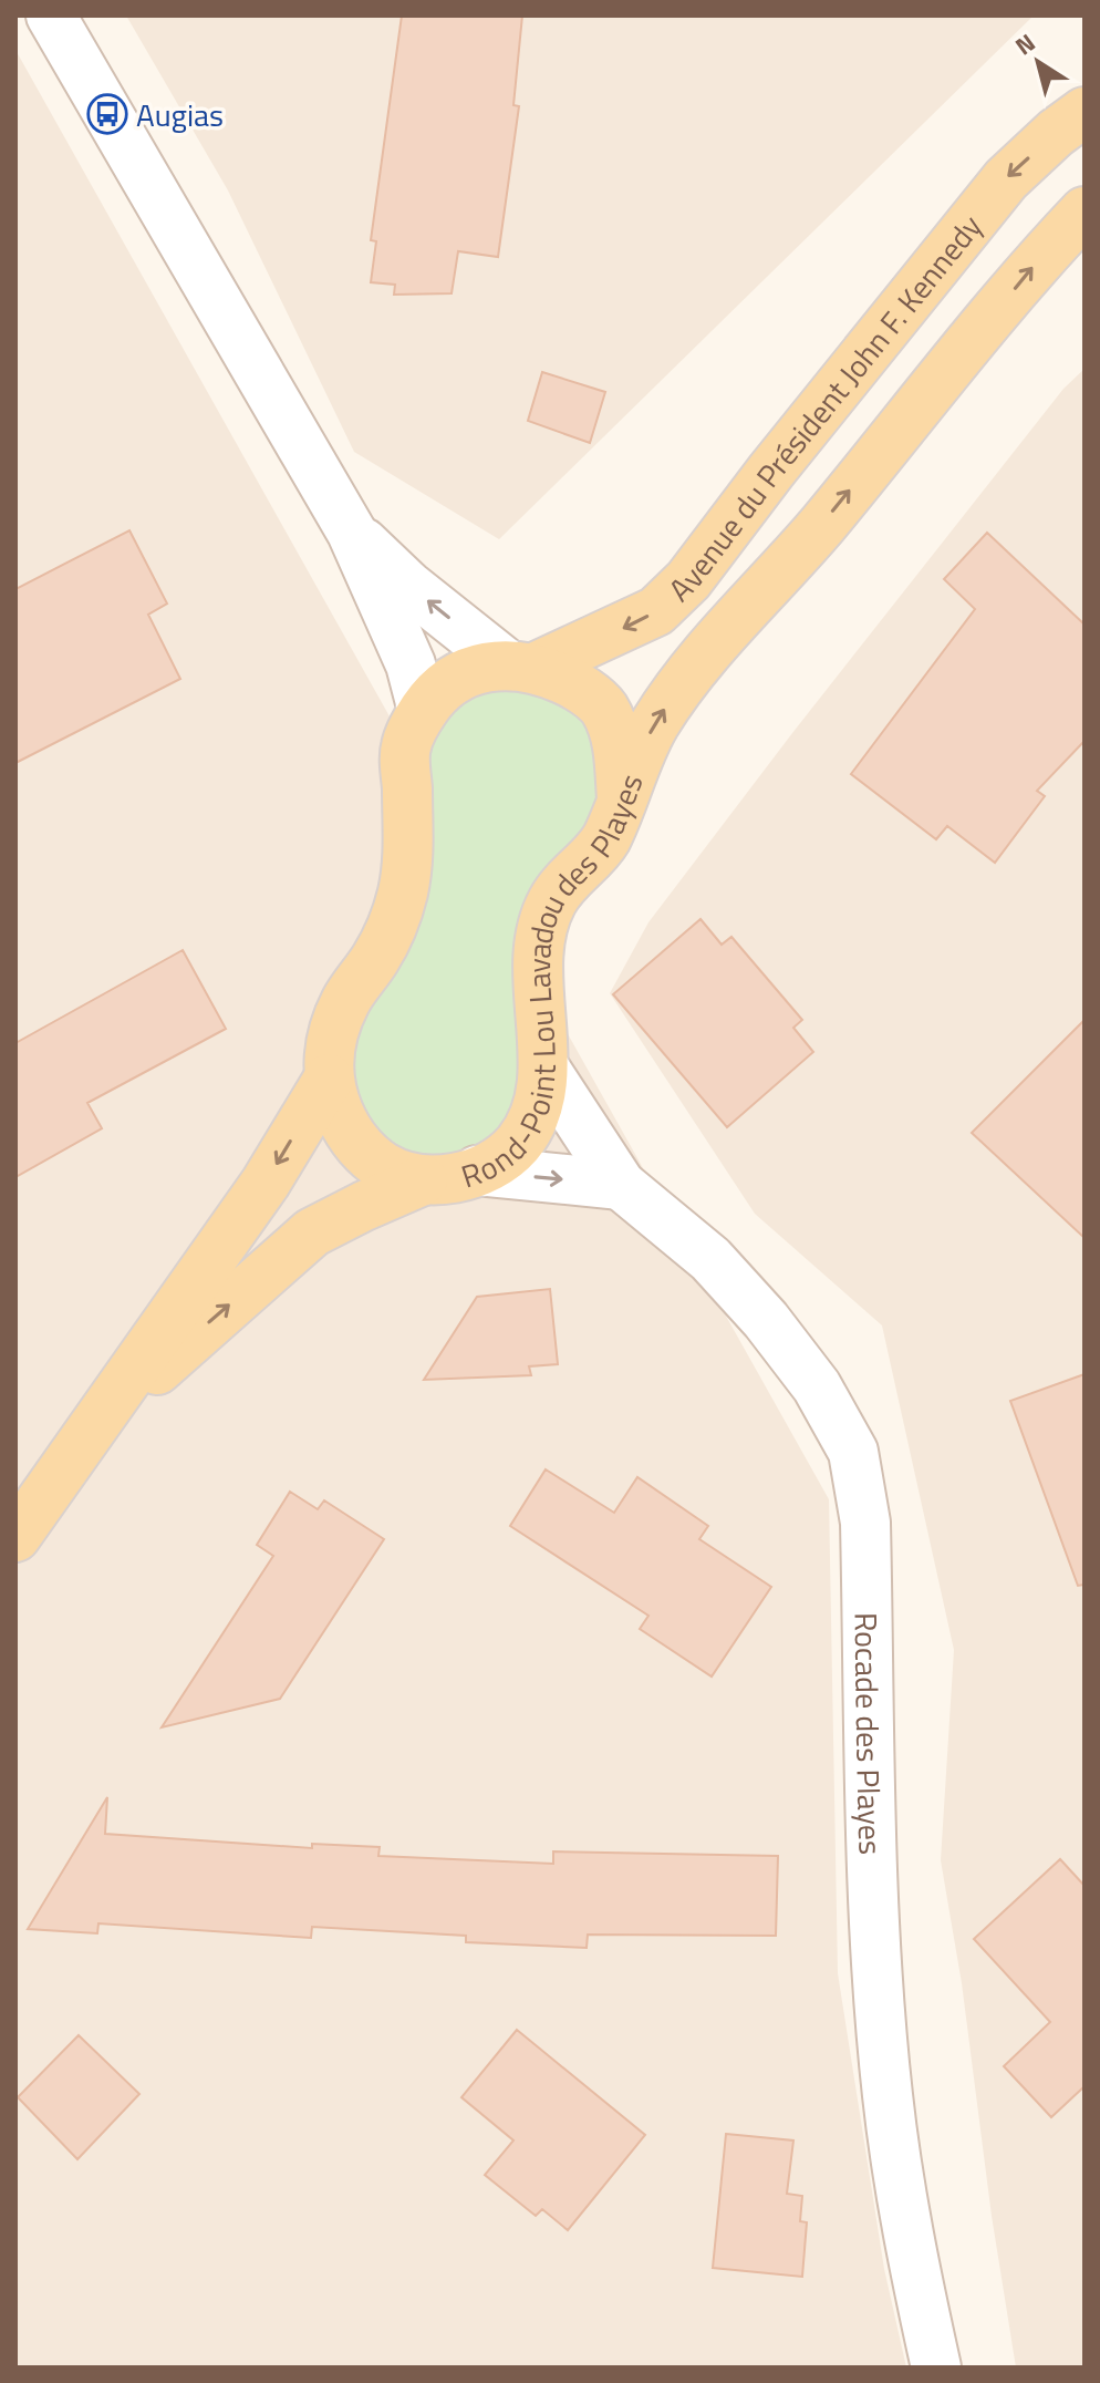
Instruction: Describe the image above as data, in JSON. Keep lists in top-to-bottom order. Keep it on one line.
{"streets":{"main road":["Avenue du Président John F. Kennedy","Rond-Point Lou Lavadou des Playes"],"street":["Rocade des Playes"]},"crossings":[["Avenue du Président John F. Kennedy","Rond-Point Lou Lavadou des Playes"],["Rond-Point Lou Lavadou des Playes","Rocade des Playes"]],"places":{"bus stop":["Augias"]},"north":"top left"}
